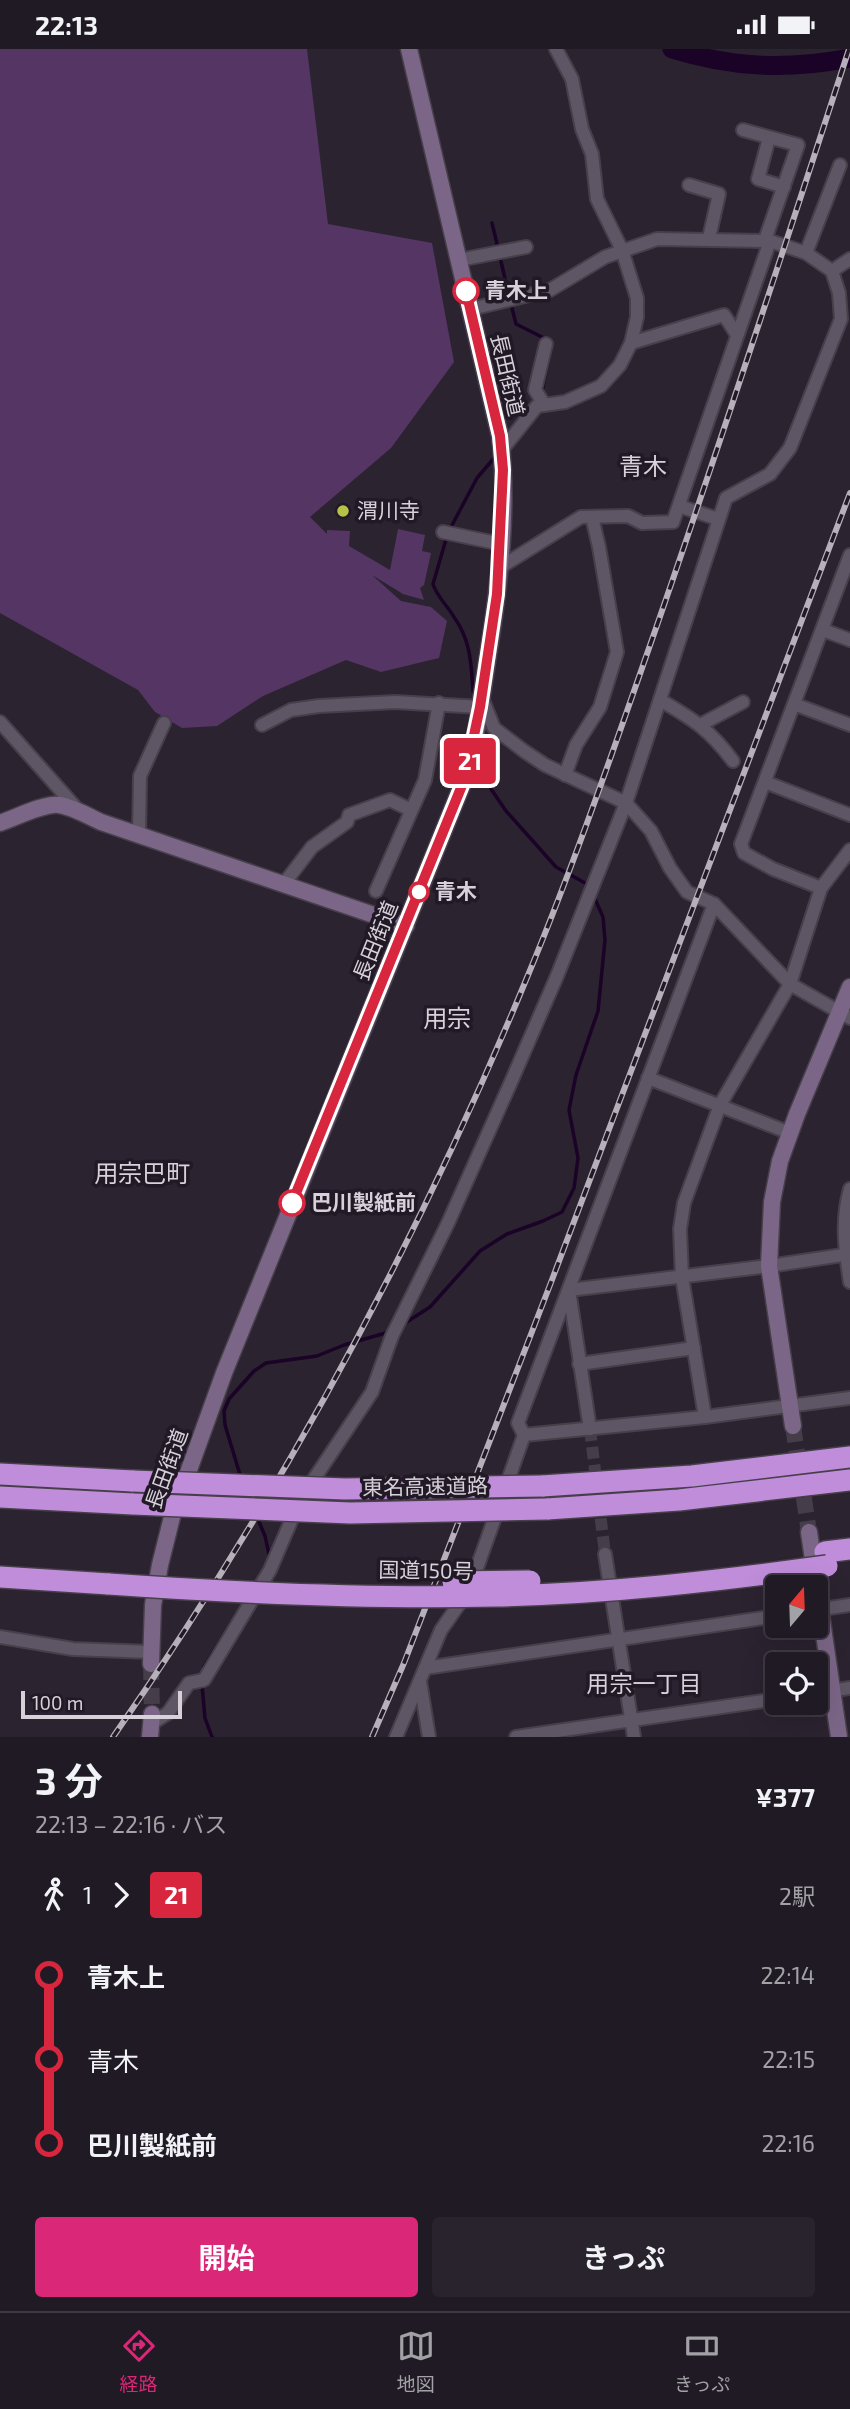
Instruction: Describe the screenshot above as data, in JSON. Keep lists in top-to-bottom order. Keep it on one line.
{"streets":{"highway":["東名高速道路","国道150号"],"main road":["長田街道"]},"districts":["青木","用宗","用宗巴町","用宗一丁目"],"places":["青木上","渭川寺","青木","巴川製紙前"],"lines":["bus line 21"],"scale_bar":"100 m","north":"top","page":{"status":"22:13","on_map":"21","scale":"100 m","heading":["3 分","22:13 – 22:16 · バス","¥377"],"legs":["1","21","2駅"],"list":[{"name":"青木上","value":"22:14"},{"name":"青木","value":"22:15"},{"name":"巴川製紙前","value":"22:16"}],"buttons":["開始","きっぷ"],"tabs":["経路","地図","きっぷ"]}}
